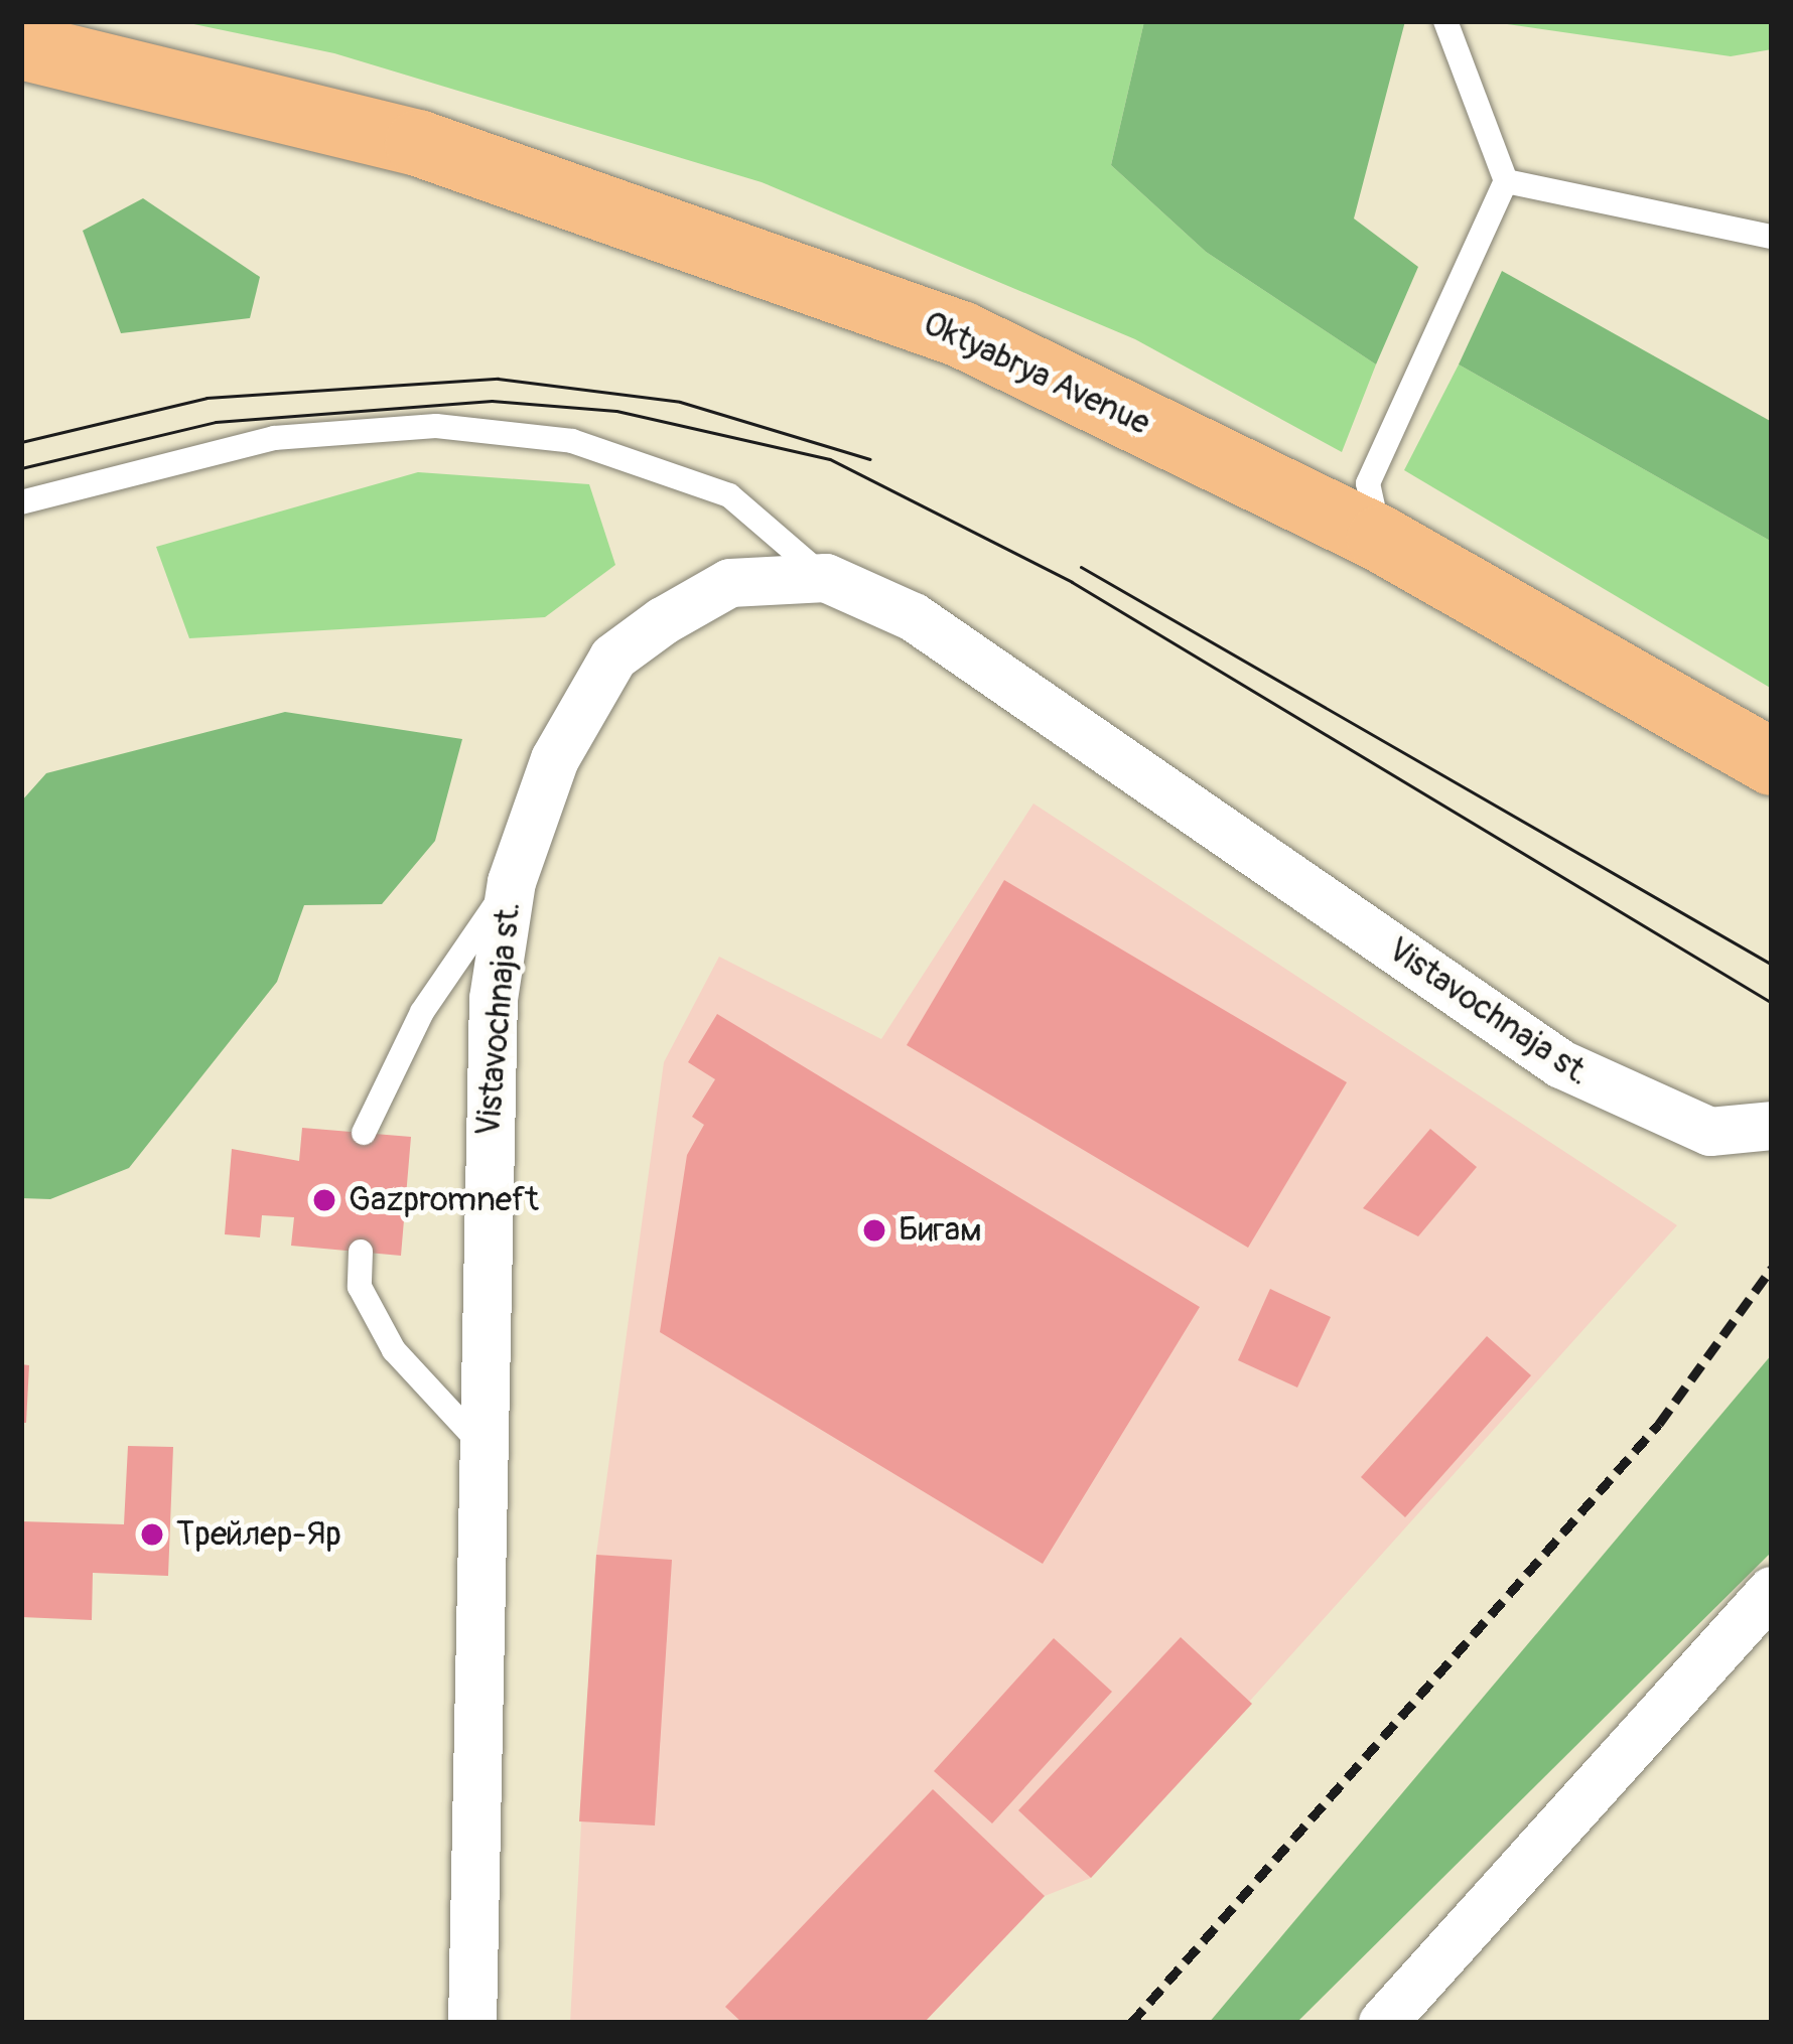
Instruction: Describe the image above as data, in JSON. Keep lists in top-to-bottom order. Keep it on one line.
{"streets":{"main road":["Oktyabrya Avenue"],"street":["Vistavochnaja st."]},"places":["Gazpromneft","Бигам","Трейлер-Яр"]}
